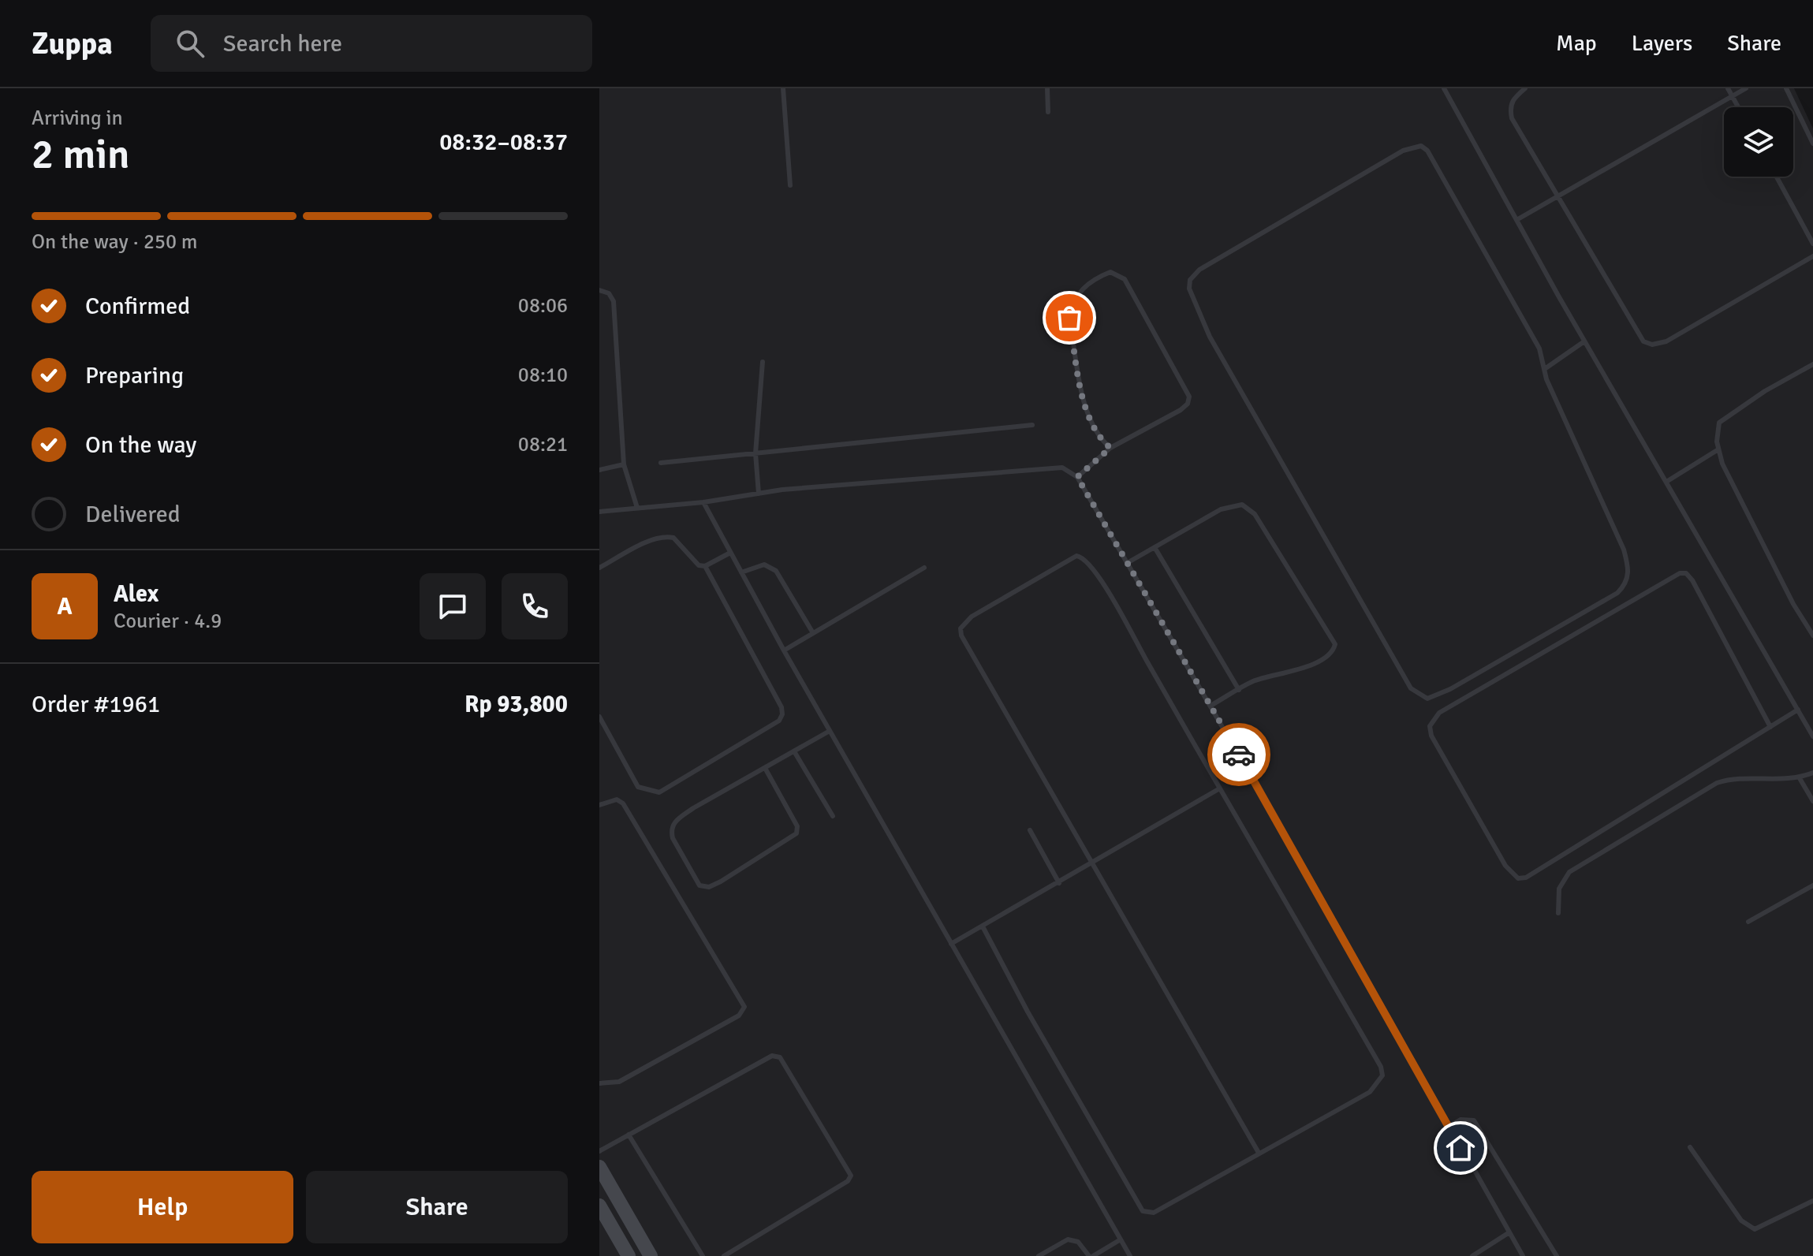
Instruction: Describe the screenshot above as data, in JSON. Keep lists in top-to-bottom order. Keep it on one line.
{"page":{"header":"Zuppa","search":"Search here","nav":["Map","Layers","Share"],"heading":["2 min","Arriving in","08:32–08:37"],"panel":["Alex","Courier · 4.9","Order #1961","Rp 93,800"],"bar":"On the way · 250 m","list":[["Confirmed","08:06"],["Preparing","08:10"],["On the way","08:21"],"Delivered"],"round":"A","buttons":["Help","Share"]}}
